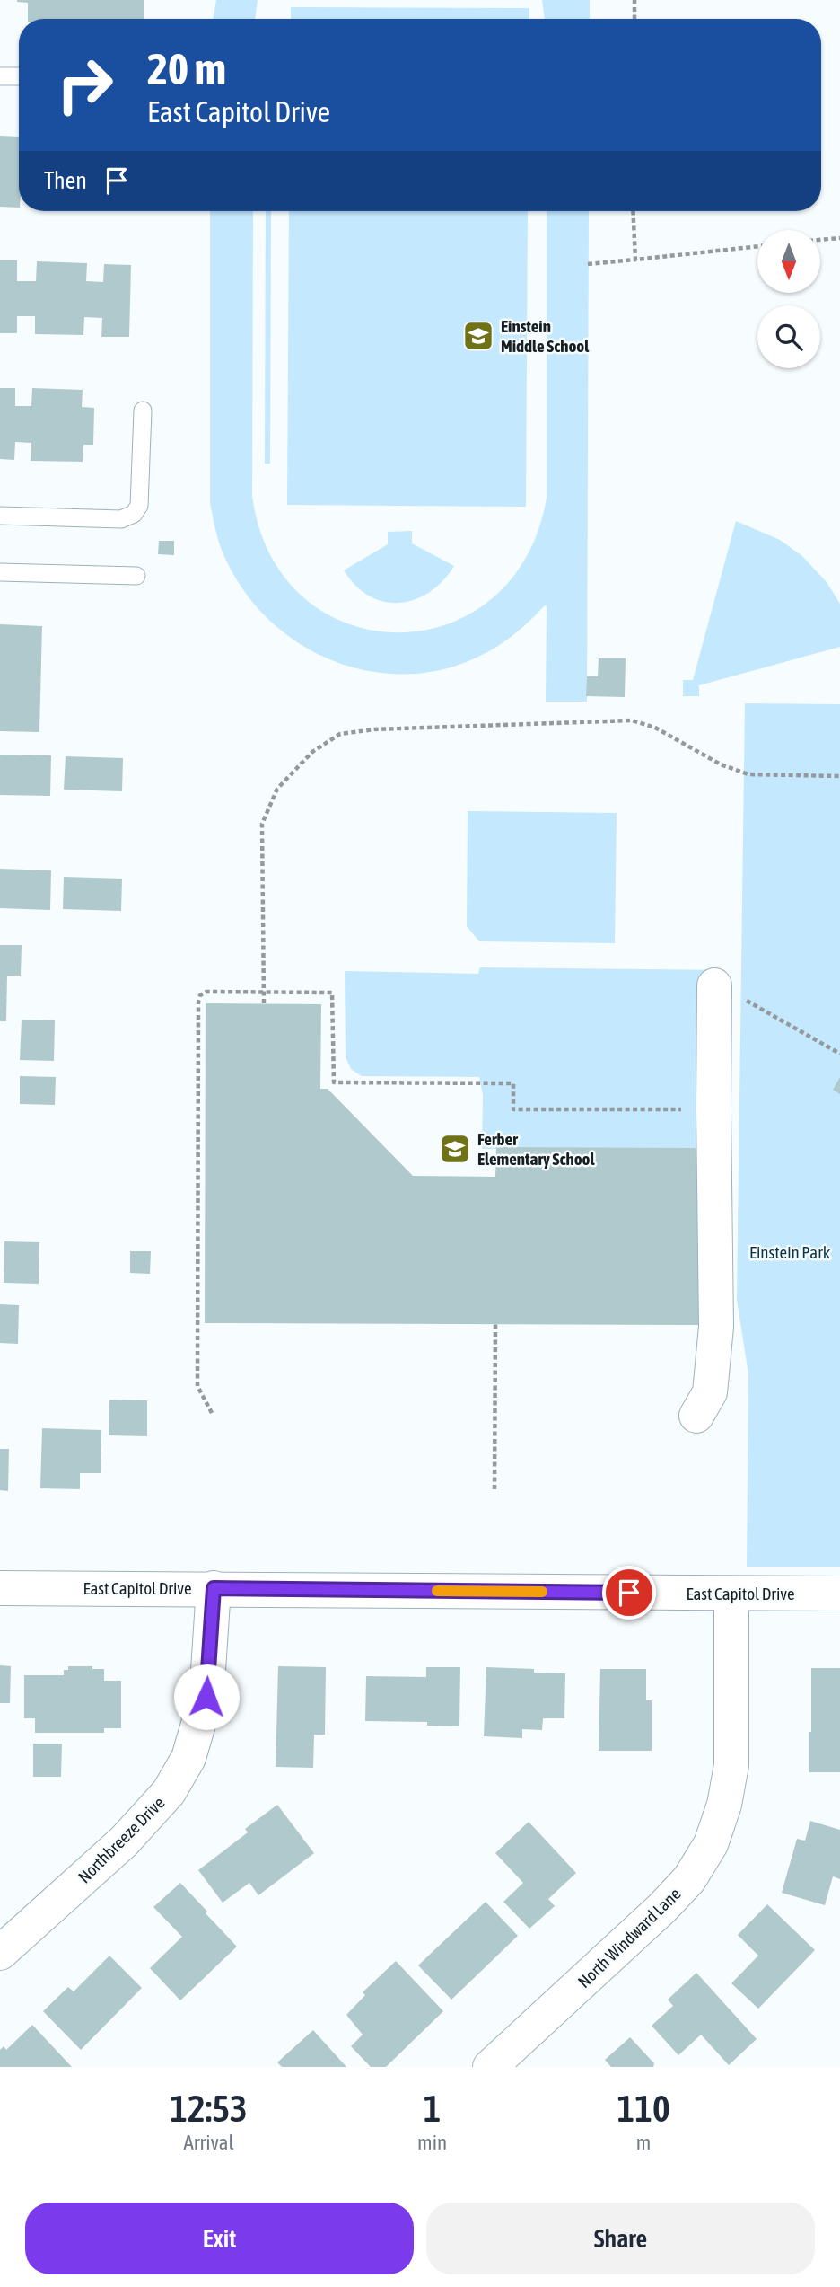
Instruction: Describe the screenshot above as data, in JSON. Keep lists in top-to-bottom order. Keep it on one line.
{"streets":{"street":["East Capitol Drive","Northbreeze Drive","North Windward Lane"]},"crossings":[["East Capitol Drive","Northbreeze Drive"],["East Capitol Drive","North Windward Lane"]],"parks":["Einstein Park"],"places":{"school or university":["Einstein Middle School","Ferber Elementary School"]},"north":"bottom","page":{"turn":["20 m","East Capitol Drive"],"then":"Then","eta":["12:53","Arrival","1","min","110","m"],"buttons":["Exit","Share"]}}
